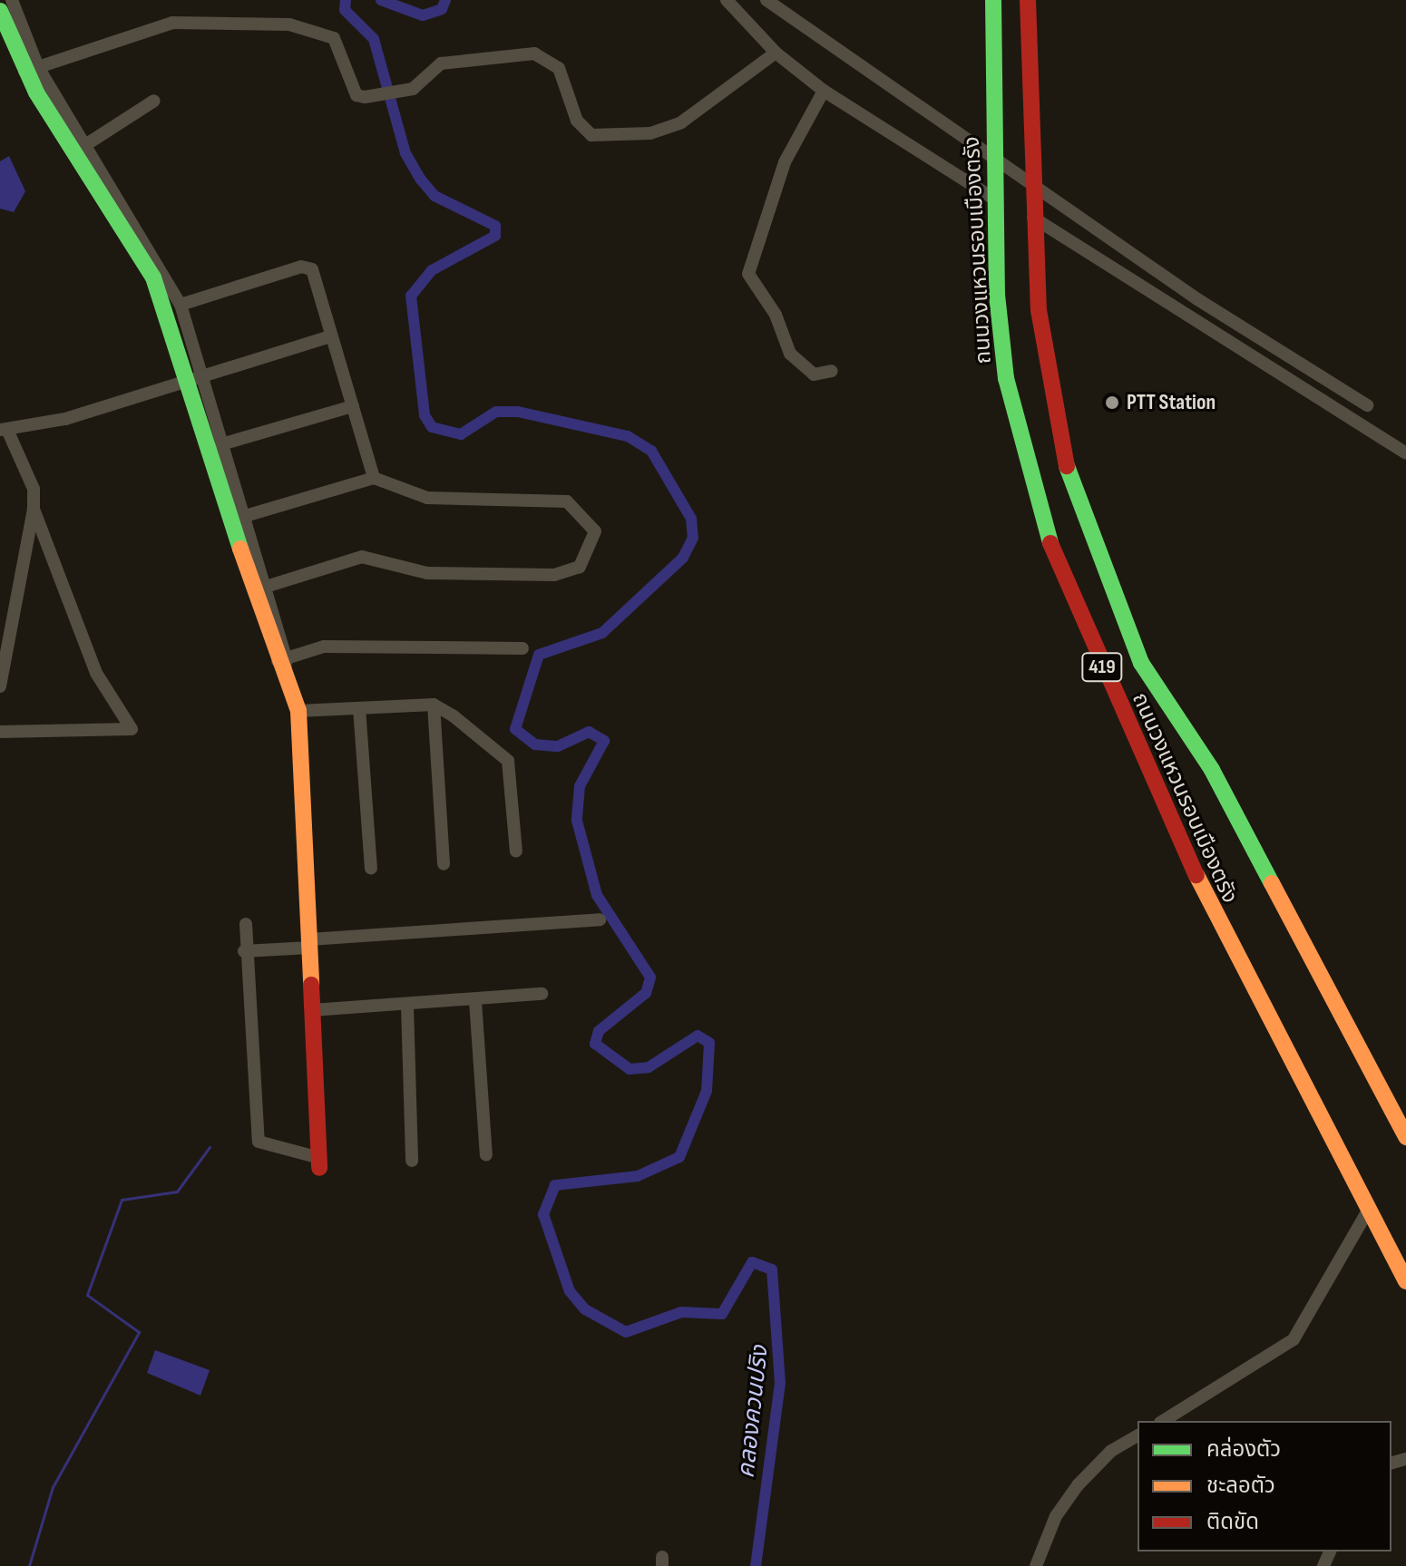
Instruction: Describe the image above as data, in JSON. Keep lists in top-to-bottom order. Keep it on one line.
{"streets":{"main road":["ถนนวงแหวนรอบเมืองตรัง","419"]},"water":["คลองควนปริง"],"places":["PTT Station"],"legend":["คล่องตัว","ชะลอตัว","ติดขัด"]}
